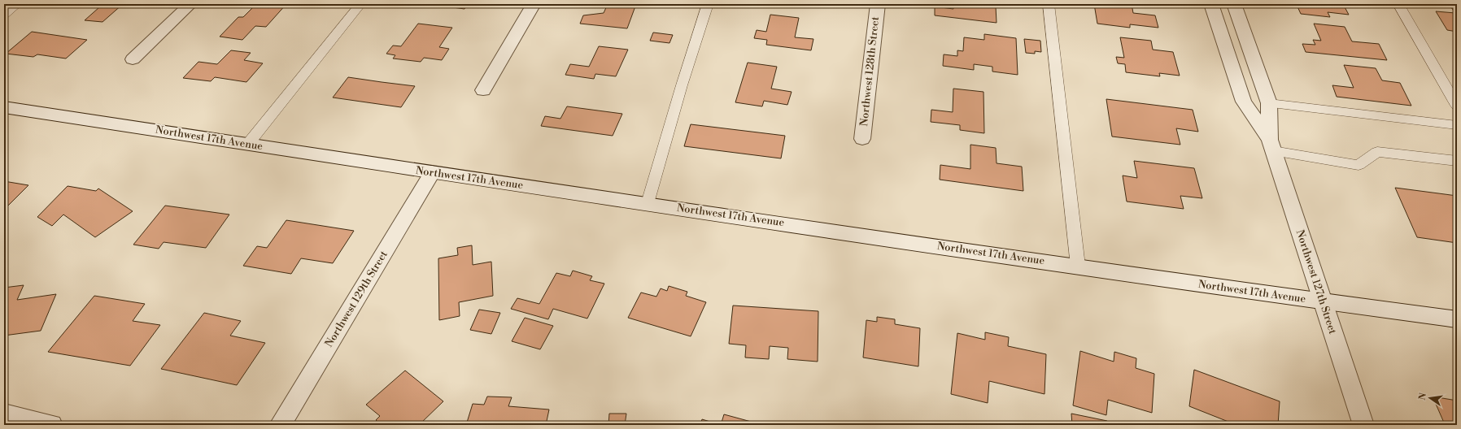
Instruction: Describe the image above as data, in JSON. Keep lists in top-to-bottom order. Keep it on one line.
{"streets":{"street":["Northwest 128th Street","Northwest 17th Avenue","Northwest 127th Street","Northwest 129th Street"]},"crossings":[["Northwest 17th Avenue","Northwest 127th Street"],["Northwest 17th Avenue","Northwest 129th Street"]],"north":"left"}
